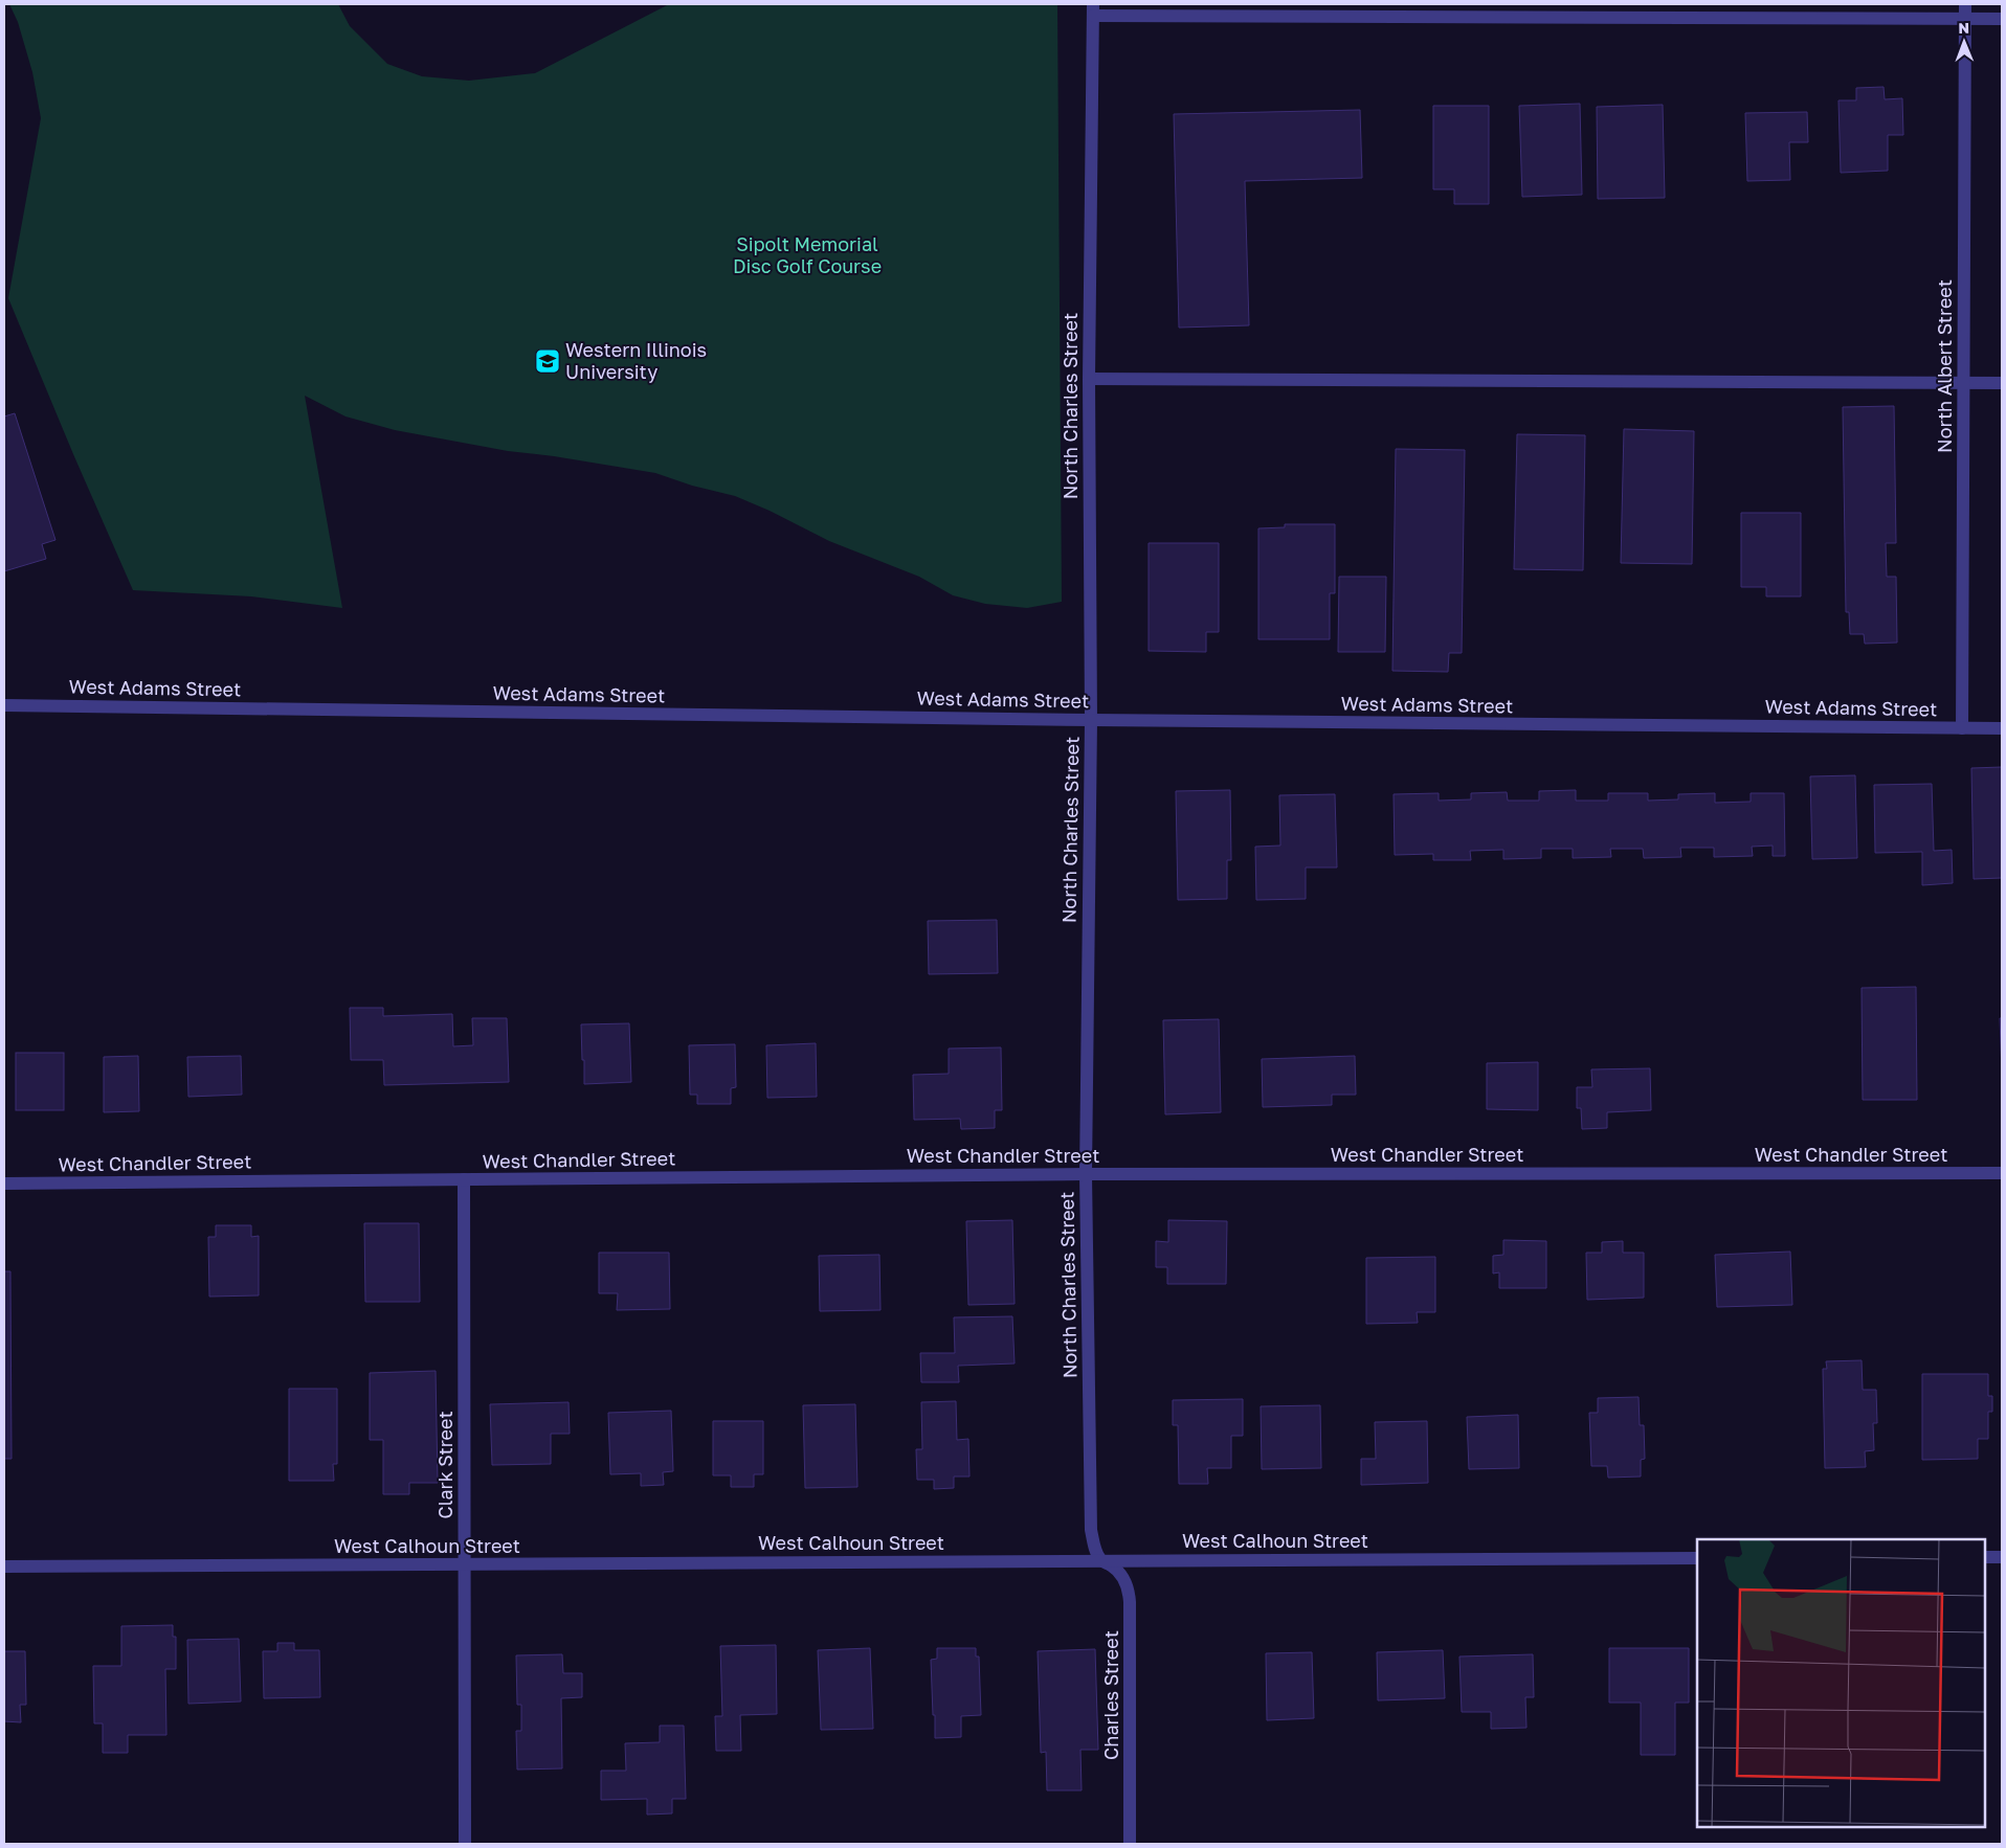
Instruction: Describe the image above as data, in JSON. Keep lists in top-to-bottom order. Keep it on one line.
{"streets":{"street":["North Albert Street","North Charles Street","West Adams Street","West Chandler Street","Clark Street","West Calhoun Street","Charles Street"]},"crossings":[["North Albert Street","West Adams Street"],["North Charles Street","West Adams Street"],["North Charles Street","West Chandler Street"],["North Charles Street","West Calhoun Street"],["North Charles Street","Charles Street"],["West Chandler Street","Clark Street"],["Clark Street","West Calhoun Street"],["West Calhoun Street","Charles Street"]],"parks":["Sipolt Memorial Disc Golf Course"],"places":{"school or university":["Western Illinois University"]},"north":"top"}
